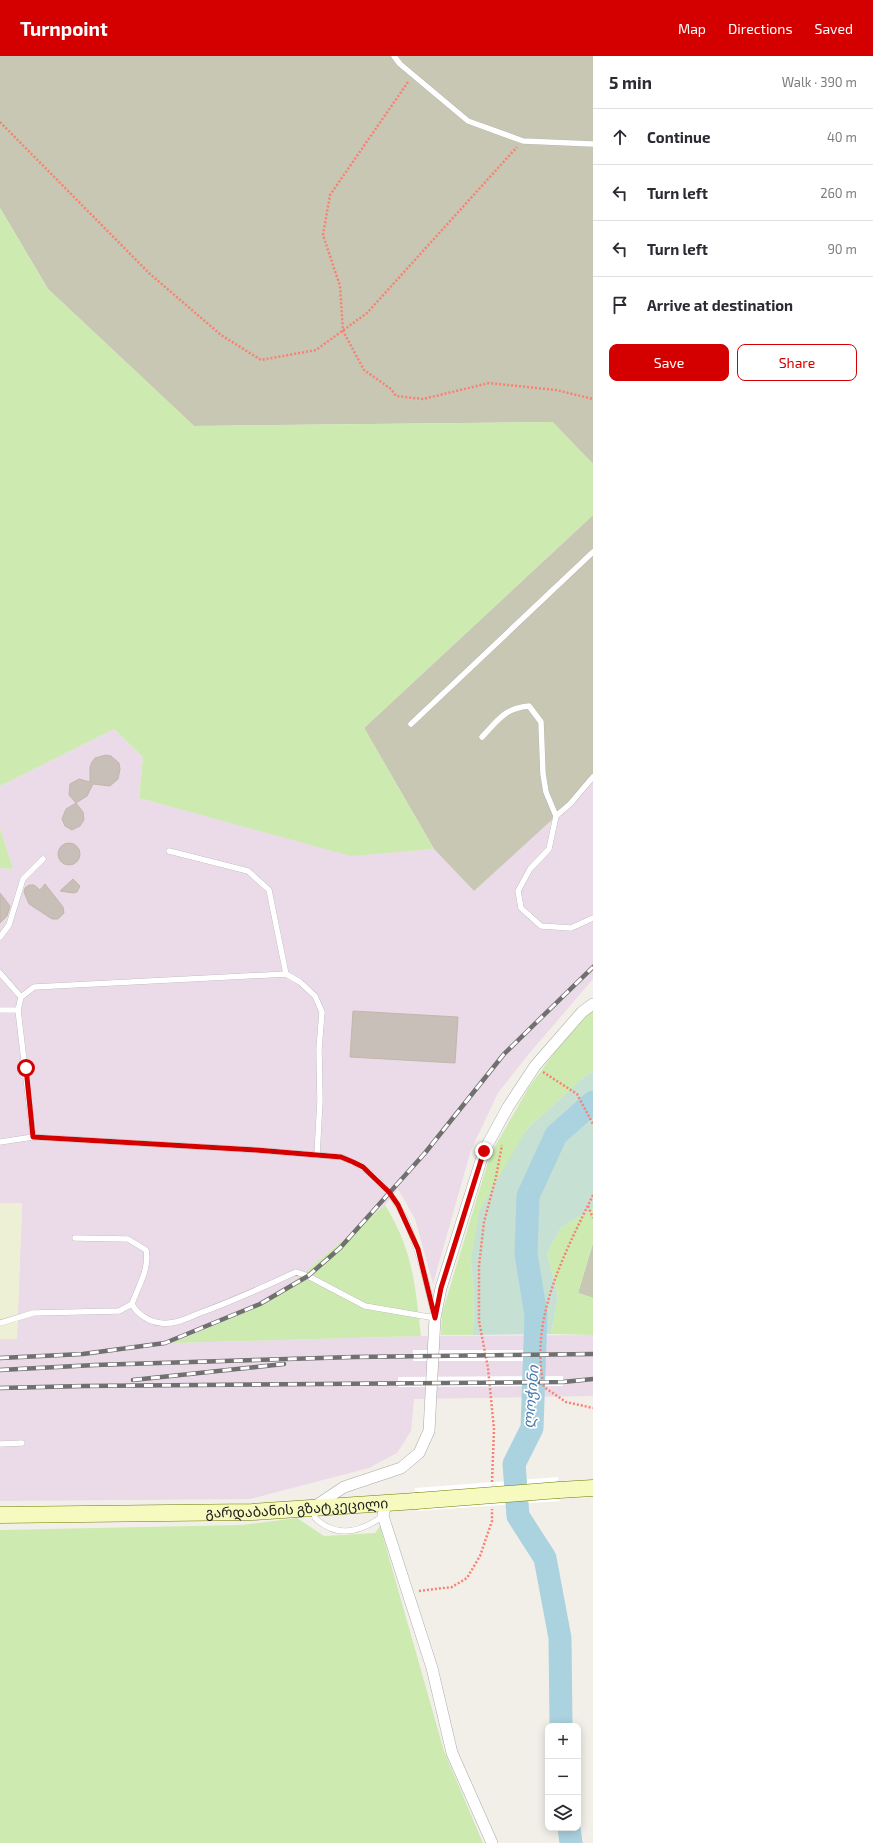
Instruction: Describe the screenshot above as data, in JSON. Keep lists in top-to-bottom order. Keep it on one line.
{"streets":{"main road":["გარდაბანის გზატკეცილი"]},"water":["ლოჭინი"],"page":{"header":"Turnpoint","nav":["Map","Directions","Saved"],"heading":["5 min","Walk · 390 m"],"list":[["Continue","40 m"],["Turn left","260 m"],["Turn left","90 m"],"Arrive at destination"],"buttons":["Save","Share"],"map_buttons":["+","−"]}}
